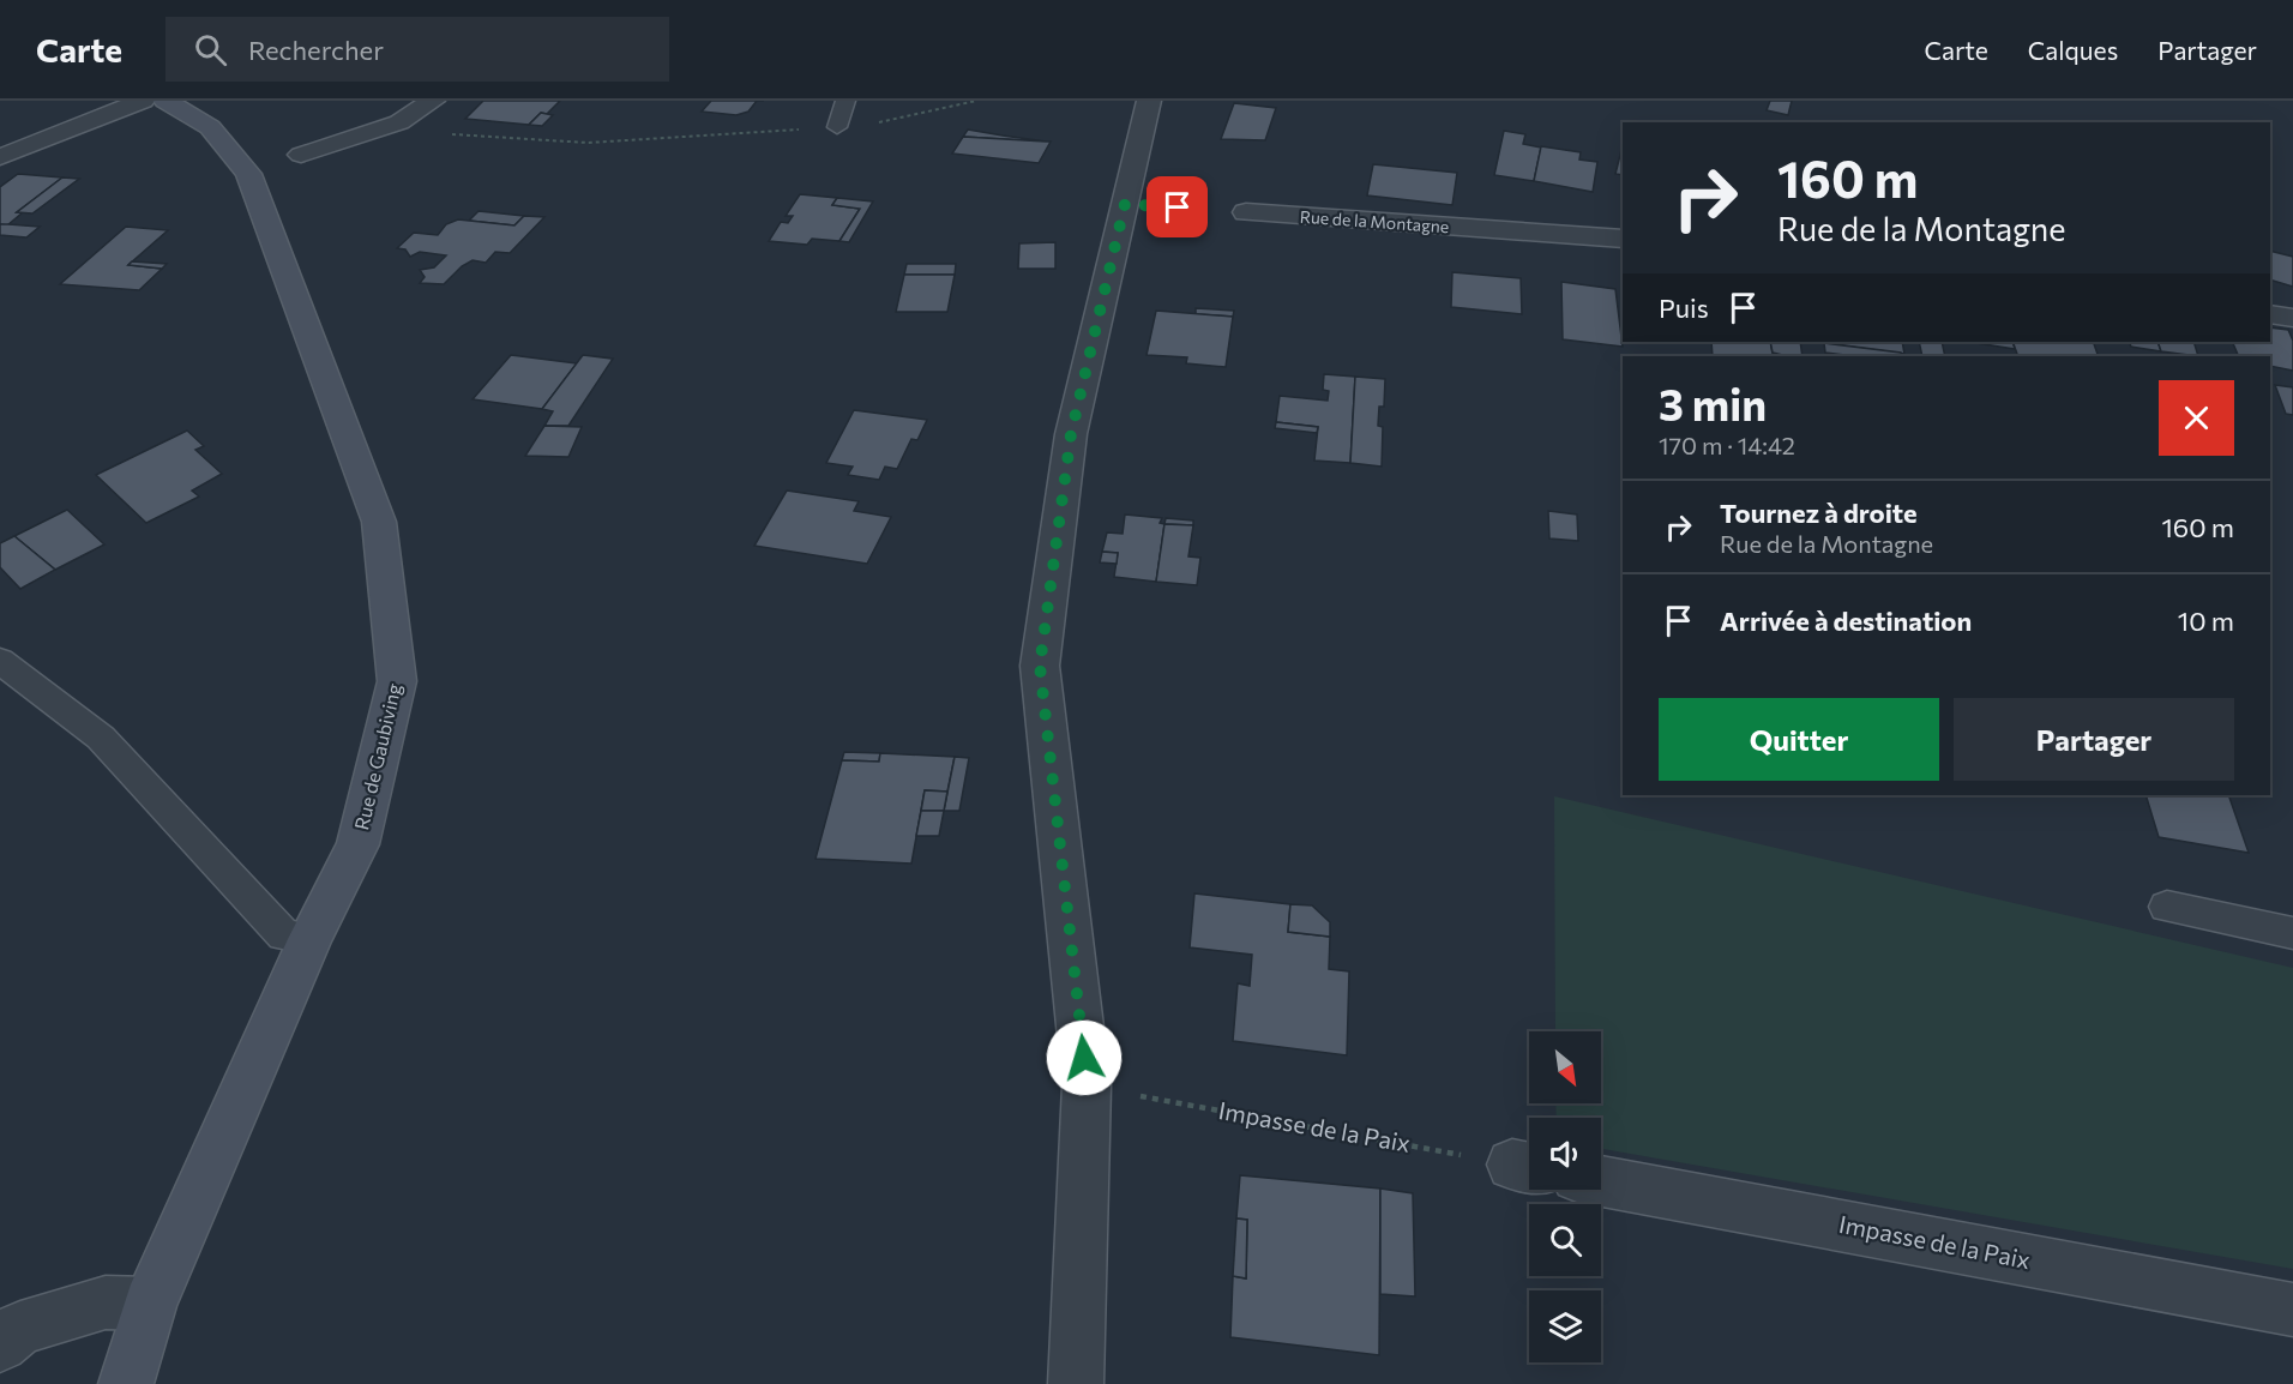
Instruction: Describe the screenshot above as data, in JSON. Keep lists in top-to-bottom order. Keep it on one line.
{"streets":{"main road":["Rue de Gaubiving"],"street":["Rue de la Montagne","Impasse de la Paix"]},"north":"bottom right","page":{"header":"Carte","search":"Rechercher","nav":["Carte","Calques","Partager"],"turn":["160 m","Rue de la Montagne"],"then":"Puis","heading":["3 min","170 m · 14:42"],"list":[{"name":"Tournez à droite","note":"Rue de la Montagne","value":"160 m"},{"name":"Arrivée à destination","value":"10 m"}],"buttons":["Quitter","Partager"]}}
